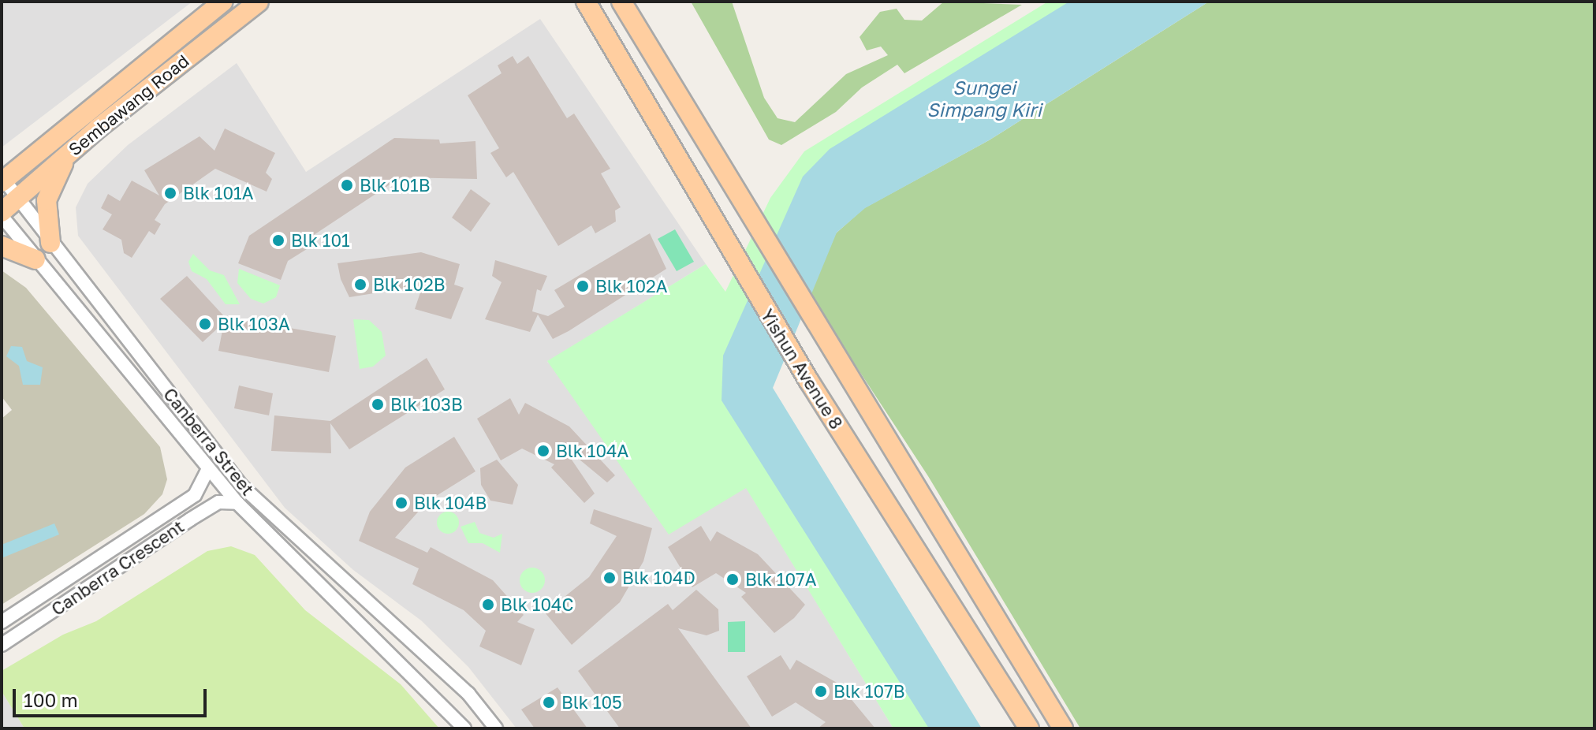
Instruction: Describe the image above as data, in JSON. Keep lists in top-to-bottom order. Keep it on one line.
{"streets":{"main road":["Sembawang Road","Yishun Avenue 8"],"street":["Canberra Street","Canberra Crescent"]},"crossings":[["Sembawang Road","Canberra Street"],["Canberra Street","Canberra Crescent"]],"water":["Sungei Simpang Kiri"],"places":["Blk 101B","Blk 101A","Blk 101","Blk 102B","Blk 102A","Blk 103A","Blk 103B","Blk 104A","Blk 104B","Blk 104D","Blk 107A","Blk 104C","Blk 107B","Blk 105"],"scale_bar":"100 m"}
